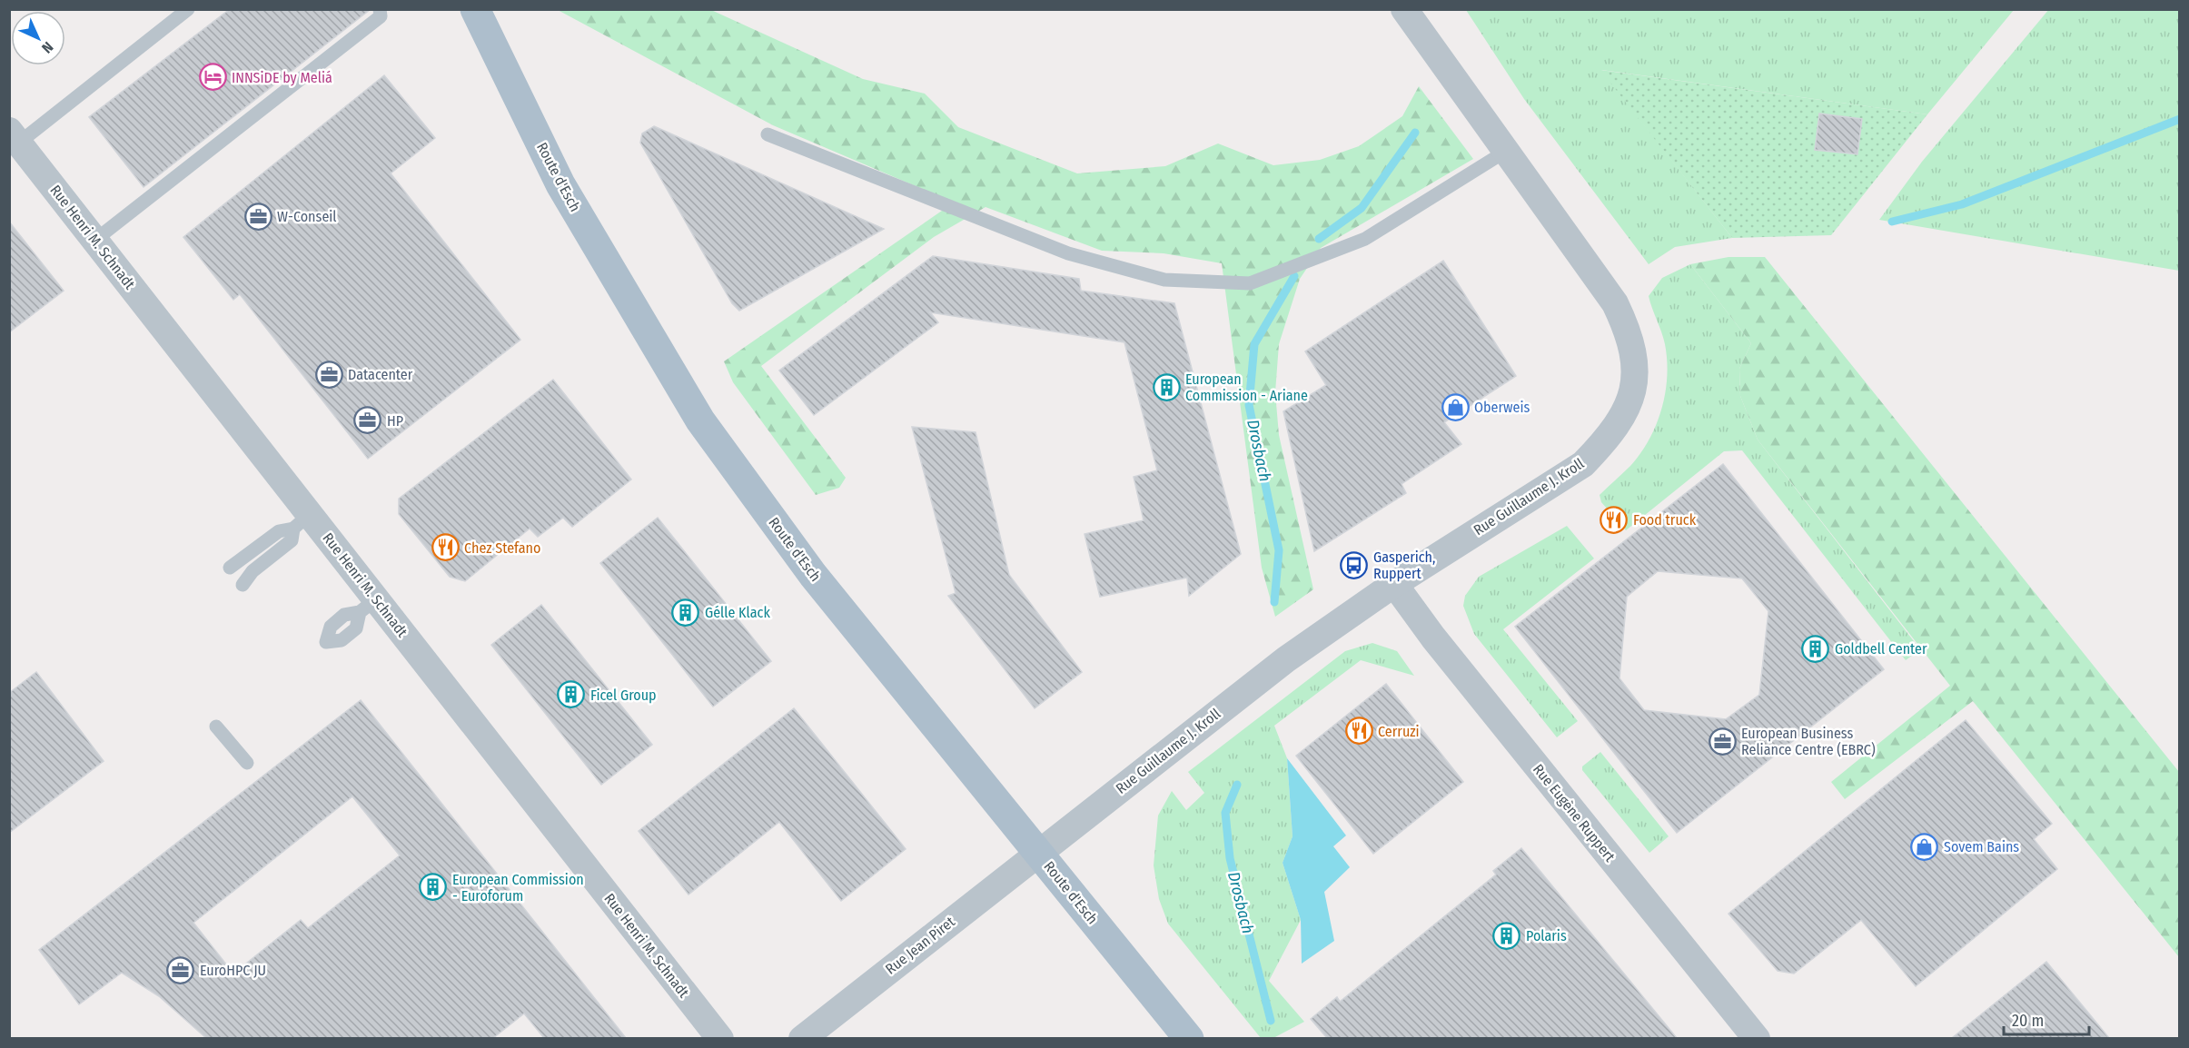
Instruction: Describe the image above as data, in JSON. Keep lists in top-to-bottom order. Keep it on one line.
{"streets":{"main road":["Route d'Esch"],"street":["Rue Henri M. Schnadt","Rue Guillaume J. Kroll","Rue Eugène Ruppert","Rue Jean Piret"]},"crossings":[["Route d'Esch","Rue Guillaume J. Kroll"],["Route d'Esch","Rue Jean Piret"],["Rue Guillaume J. Kroll","Rue Eugène Ruppert"],["Rue Guillaume J. Kroll","Rue Jean Piret"]],"water":["Drosbach"],"places":{"hotel":["INNSiDE by Meliá"],"office":["W-Conseil","Datacenter","HP","European Business Reliance Centre (EBRC)","EuroHPC JU"],"building":["European Commission - Ariane","Gélle Klack","Goldbell Center","Ficel Group","European Commission - Euroforum","Polaris"],"shop":["Oberweis","Sovem Bains"],"restaurant":["Food truck","Chez Stefano","Cerruzi"],"bus stop":["Gasperich, Ruppert"]},"scale_bar":"20 m","north":"bottom right"}
